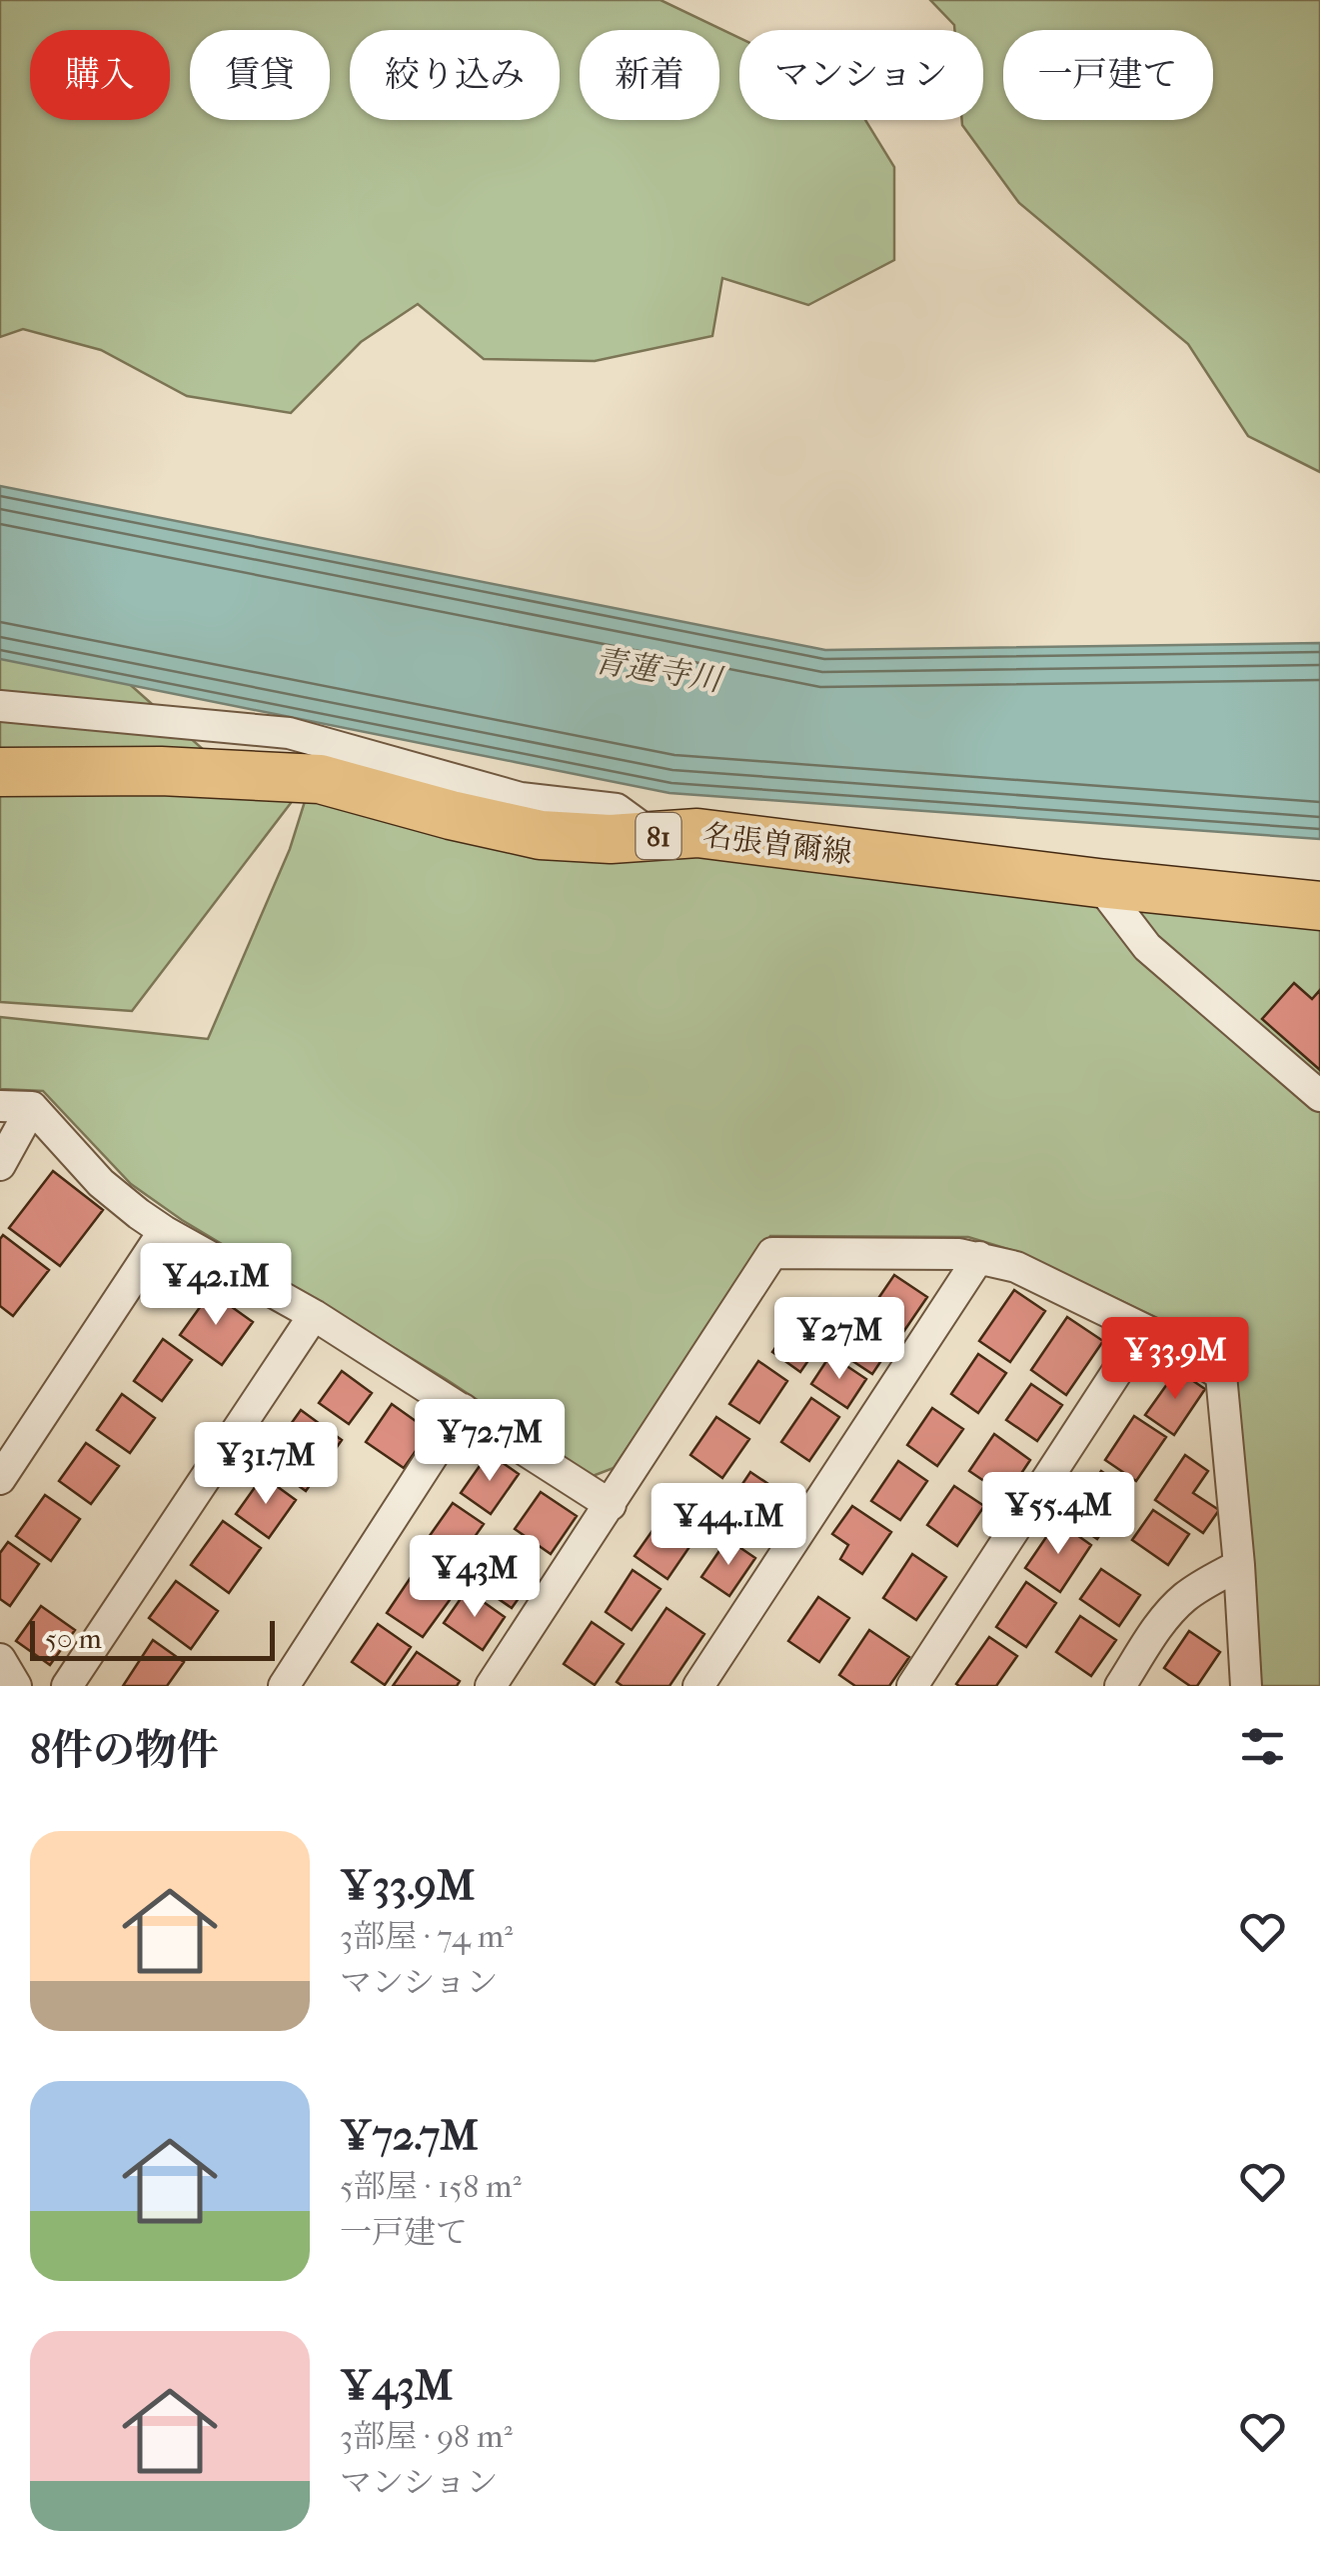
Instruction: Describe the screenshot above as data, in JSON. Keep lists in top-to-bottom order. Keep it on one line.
{"streets":{"main road":["81","名張曽爾線"]},"water":["青蓮寺川"],"scale_bar":"50 m","page":{"chip":["購入","賃貸","絞り込み","新着","マンション","一戸建て"],"price":["¥42.1M","¥27M","¥33.9M","¥72.7M","¥31.7M","¥55.4M","¥44.1M","¥43M"],"scale":"50 m","heading":"8件の物件","list":[{"name":"¥33.9M","note":"3部屋 · 74 m² · マンション"},{"name":"¥72.7M","note":"5部屋 · 158 m² · 一戸建て"},{"name":"¥43M","note":"3部屋 · 98 m² · マンション"}]}}
